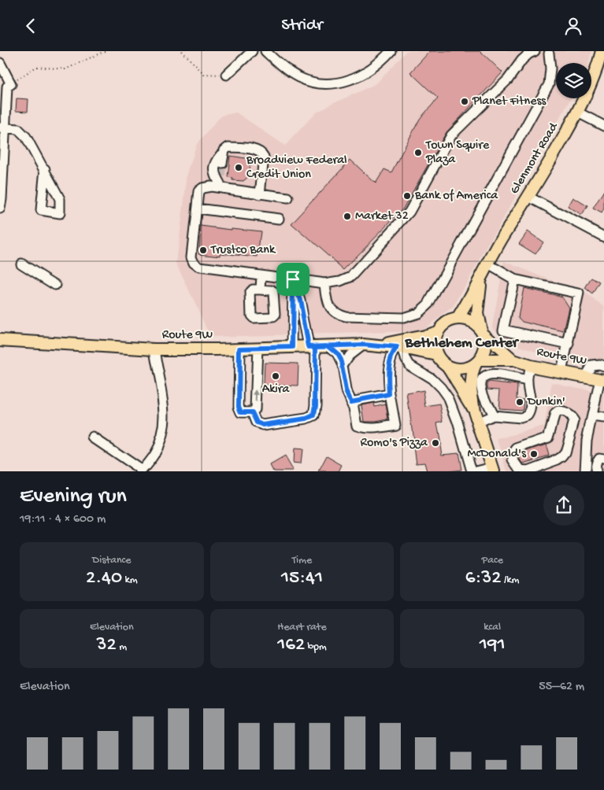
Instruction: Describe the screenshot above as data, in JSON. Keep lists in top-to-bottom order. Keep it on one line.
{"streets":{"main road":["Glenmont Road","Route 9W"]},"crossings":[["Glenmont Road","Route 9W"]],"districts":["Bethlehem Center"],"places":["Planet Fitness","Town Squire Plaza","Broadview Federal Credit Union","Bank of America","Market 32","Trustco Bank","Akira","Dunkin'","Romo's Pizza","McDonald's"],"page":{"header":"Stridr","heading":["Evening run","19:11 · 4 × 600 m"],"stats":[["Distance","2.40 km"],["Time","15:41"],["Pace","6:32 /km"],["Elevation","32 m"],["Heart rate","162 bpm"],["kcal","191"]],"chart":["Elevation","55–62 m"]}}
